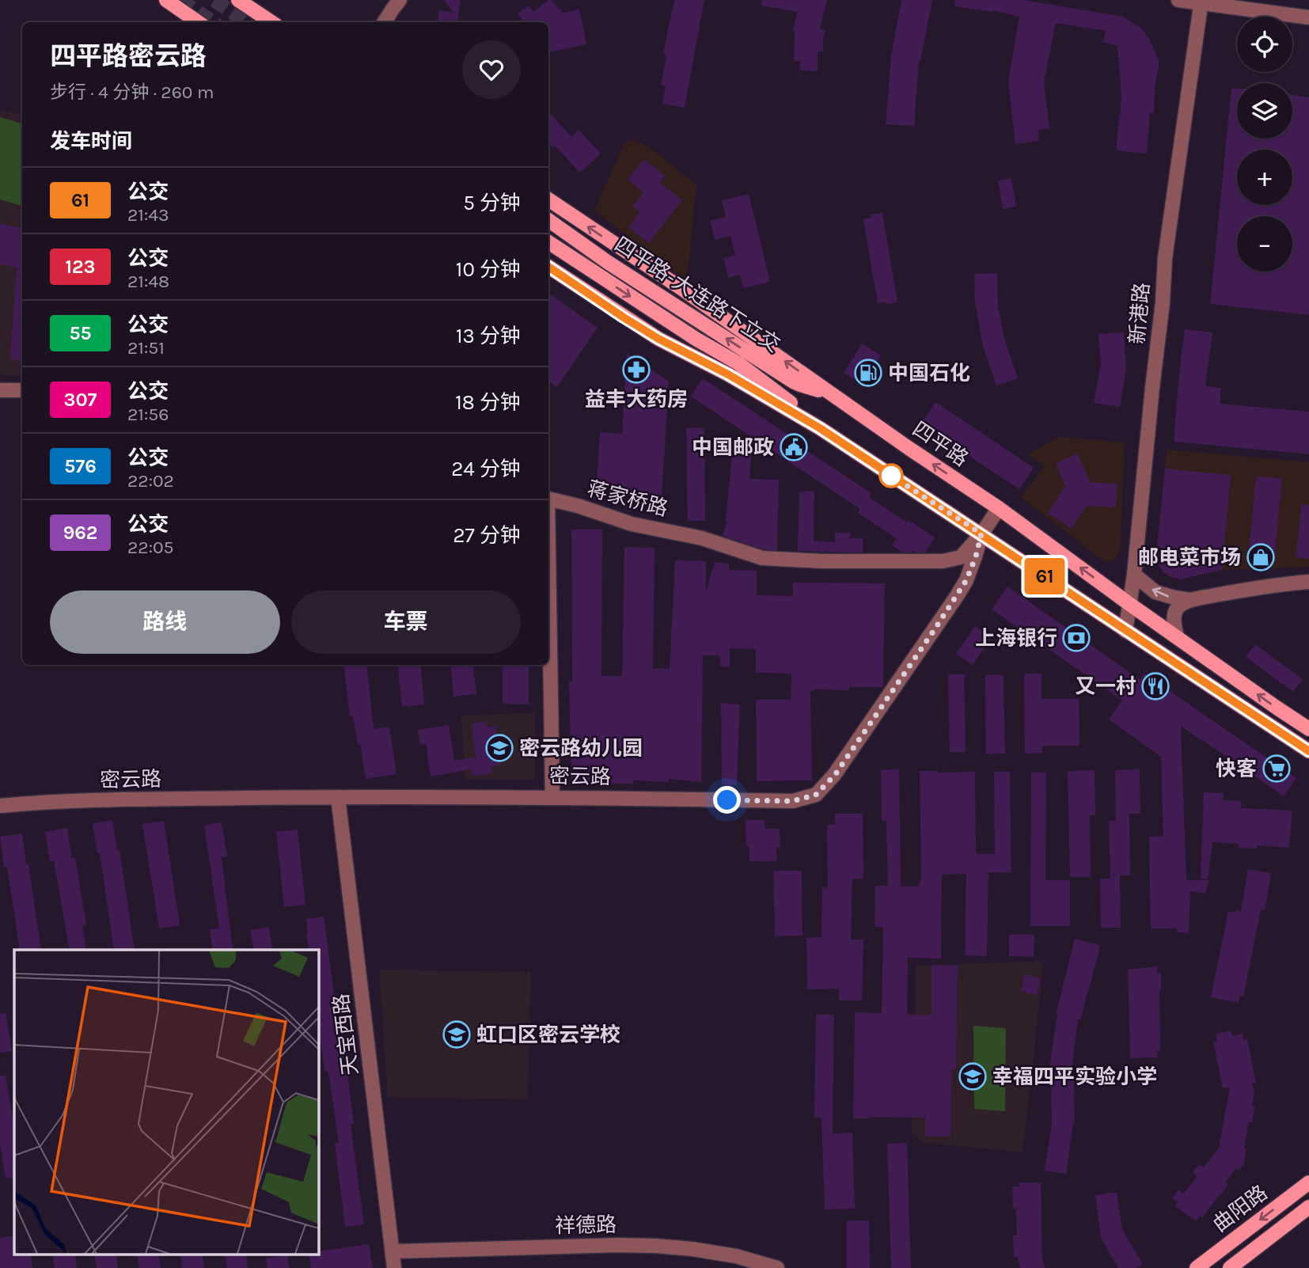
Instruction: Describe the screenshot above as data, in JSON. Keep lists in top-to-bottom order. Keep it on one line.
{"streets":{"main road":["四平路-大连路下立交","四平路","曲阳路"],"street":["新港路","蒋家桥路","密云路","天宝西路","祥德路"]},"crossings":[["四平路-大连路下立交","四平路"],["新港路","四平路"],["四平路","密云路"],["蒋家桥路","密云路"],["密云路","天宝西路"],["天宝西路","祥德路"]],"places":{"pharmacy":["益丰大药房"],"fuel station":["中国石化"],"public building":["中国邮政"],"shop":["邮电菜市场"],"bank":["上海银行"],"restaurant":["又一村"],"school or university":["密云路幼儿园","虹口区密云学校","幸福四平实验小学"],"supermarket":["快客"]},"lines":["bus line 61"],"page":{"on_map":"61","map_buttons":["+","−"],"heading":[["四平路密云路","步行 · 4 分钟 · 260 m"],"发车时间"],"list":[{"mark":"61","name":"公交","note":"21:43","value":"5 分钟"},{"mark":"123","name":"公交","note":"21:48","value":"10 分钟"},{"mark":"55","name":"公交","note":"21:51","value":"13 分钟"},{"mark":"307","name":"公交","note":"21:56","value":"18 分钟"},{"mark":"576","name":"公交","note":"22:02","value":"24 分钟"},{"mark":"962","name":"公交","note":"22:05","value":"27 分钟"}],"buttons":["路线","车票"]}}
